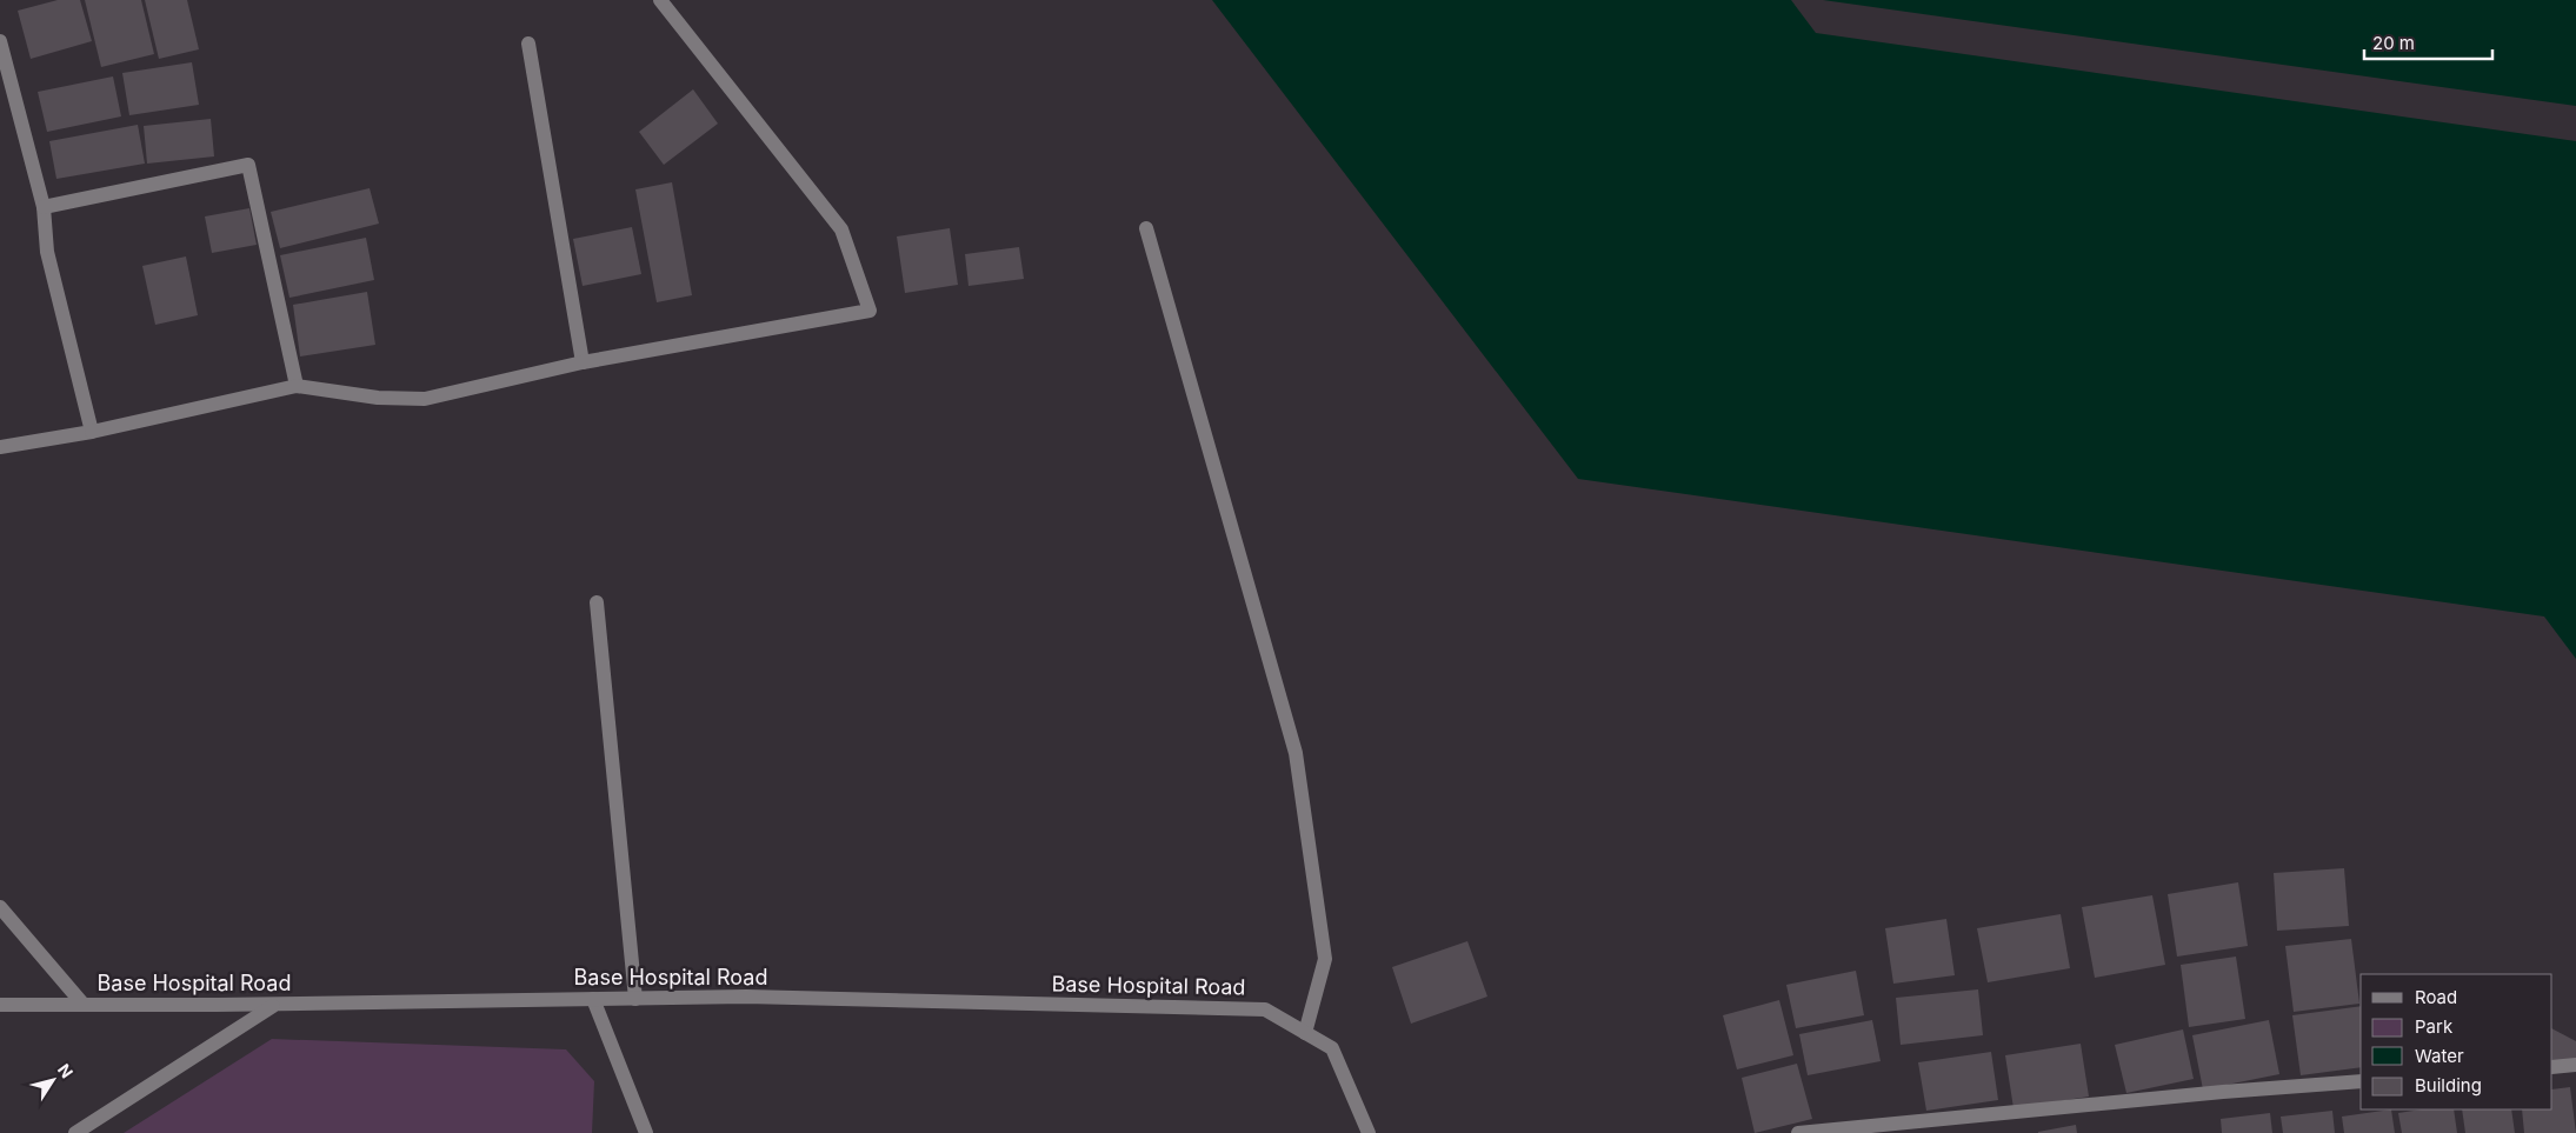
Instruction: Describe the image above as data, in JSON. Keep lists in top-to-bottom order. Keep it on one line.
{"streets":{"street":["Base Hospital Road"]},"legend":["Road","Park","Water","Building"],"scale_bar":"20 m","north":"top right"}
